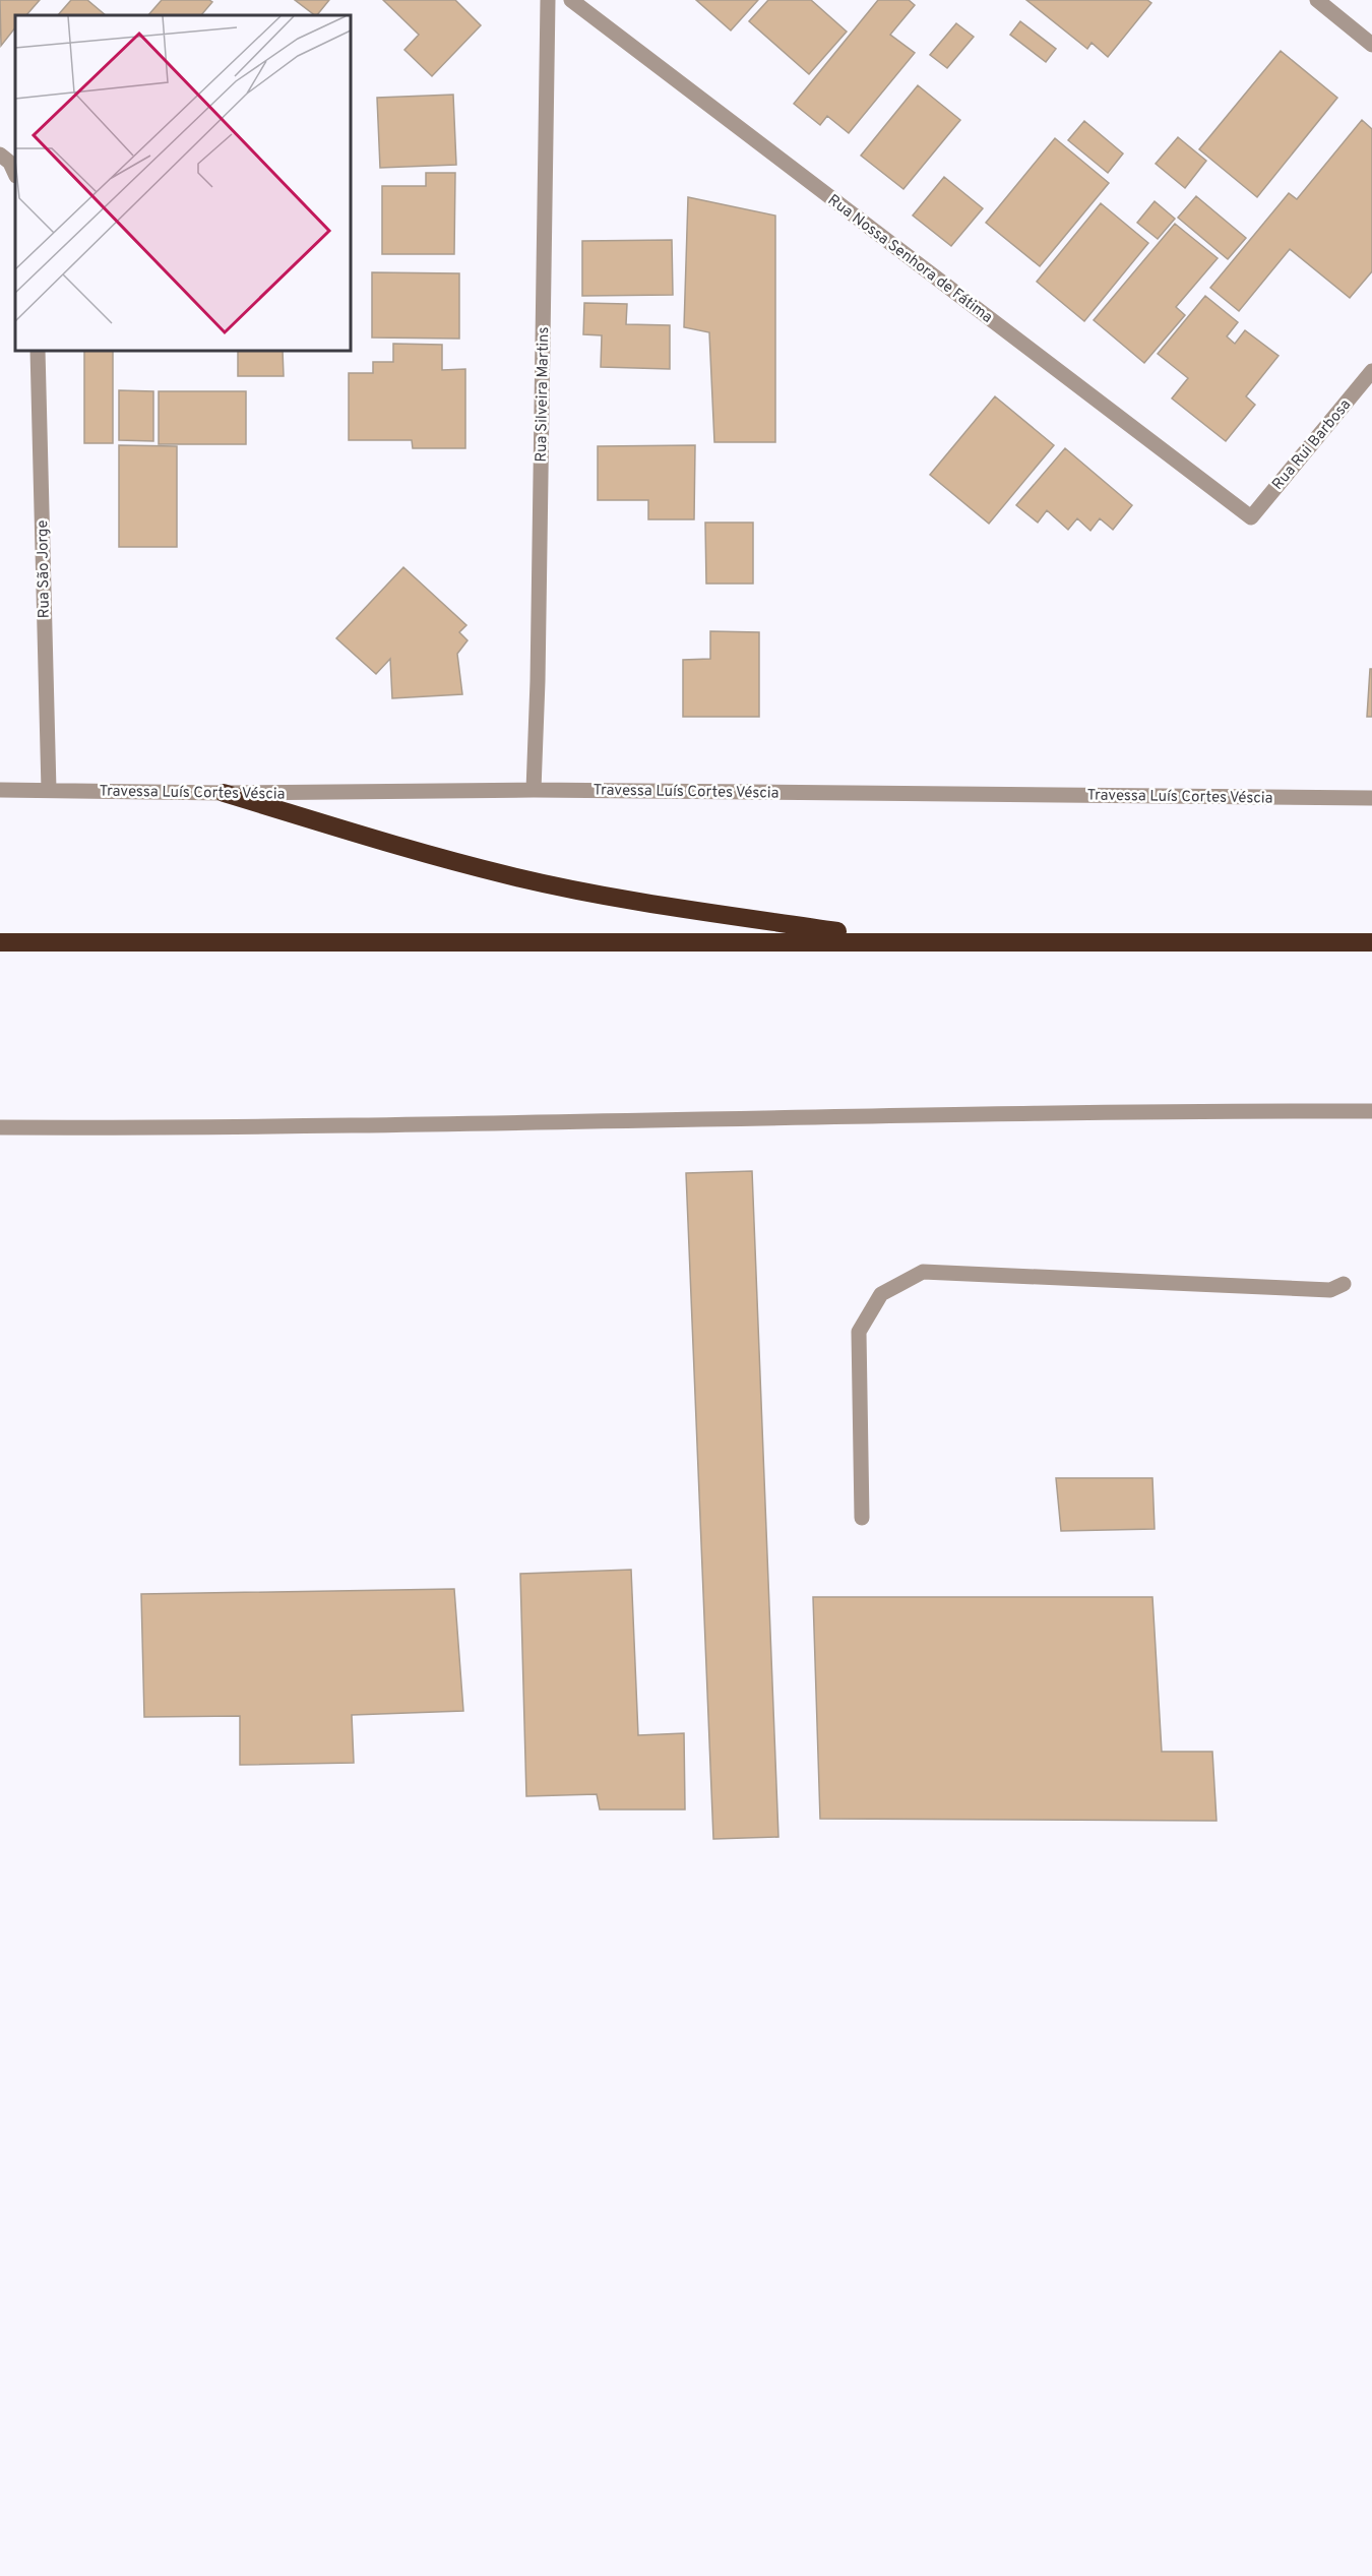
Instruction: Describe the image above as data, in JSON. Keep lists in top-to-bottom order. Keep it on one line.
{"streets":{"street":["Rua Nossa Senhora de Fátima","Rua Silveira Martins","Rua Rui Barbosa","Rua São Jorge","Travessa Luís Cortes Véscia"]},"crossings":[["Rua Nossa Senhora de Fátima","Rua Rui Barbosa"],["Rua Silveira Martins","Travessa Luís Cortes Véscia"],["Rua São Jorge","Travessa Luís Cortes Véscia"]]}
